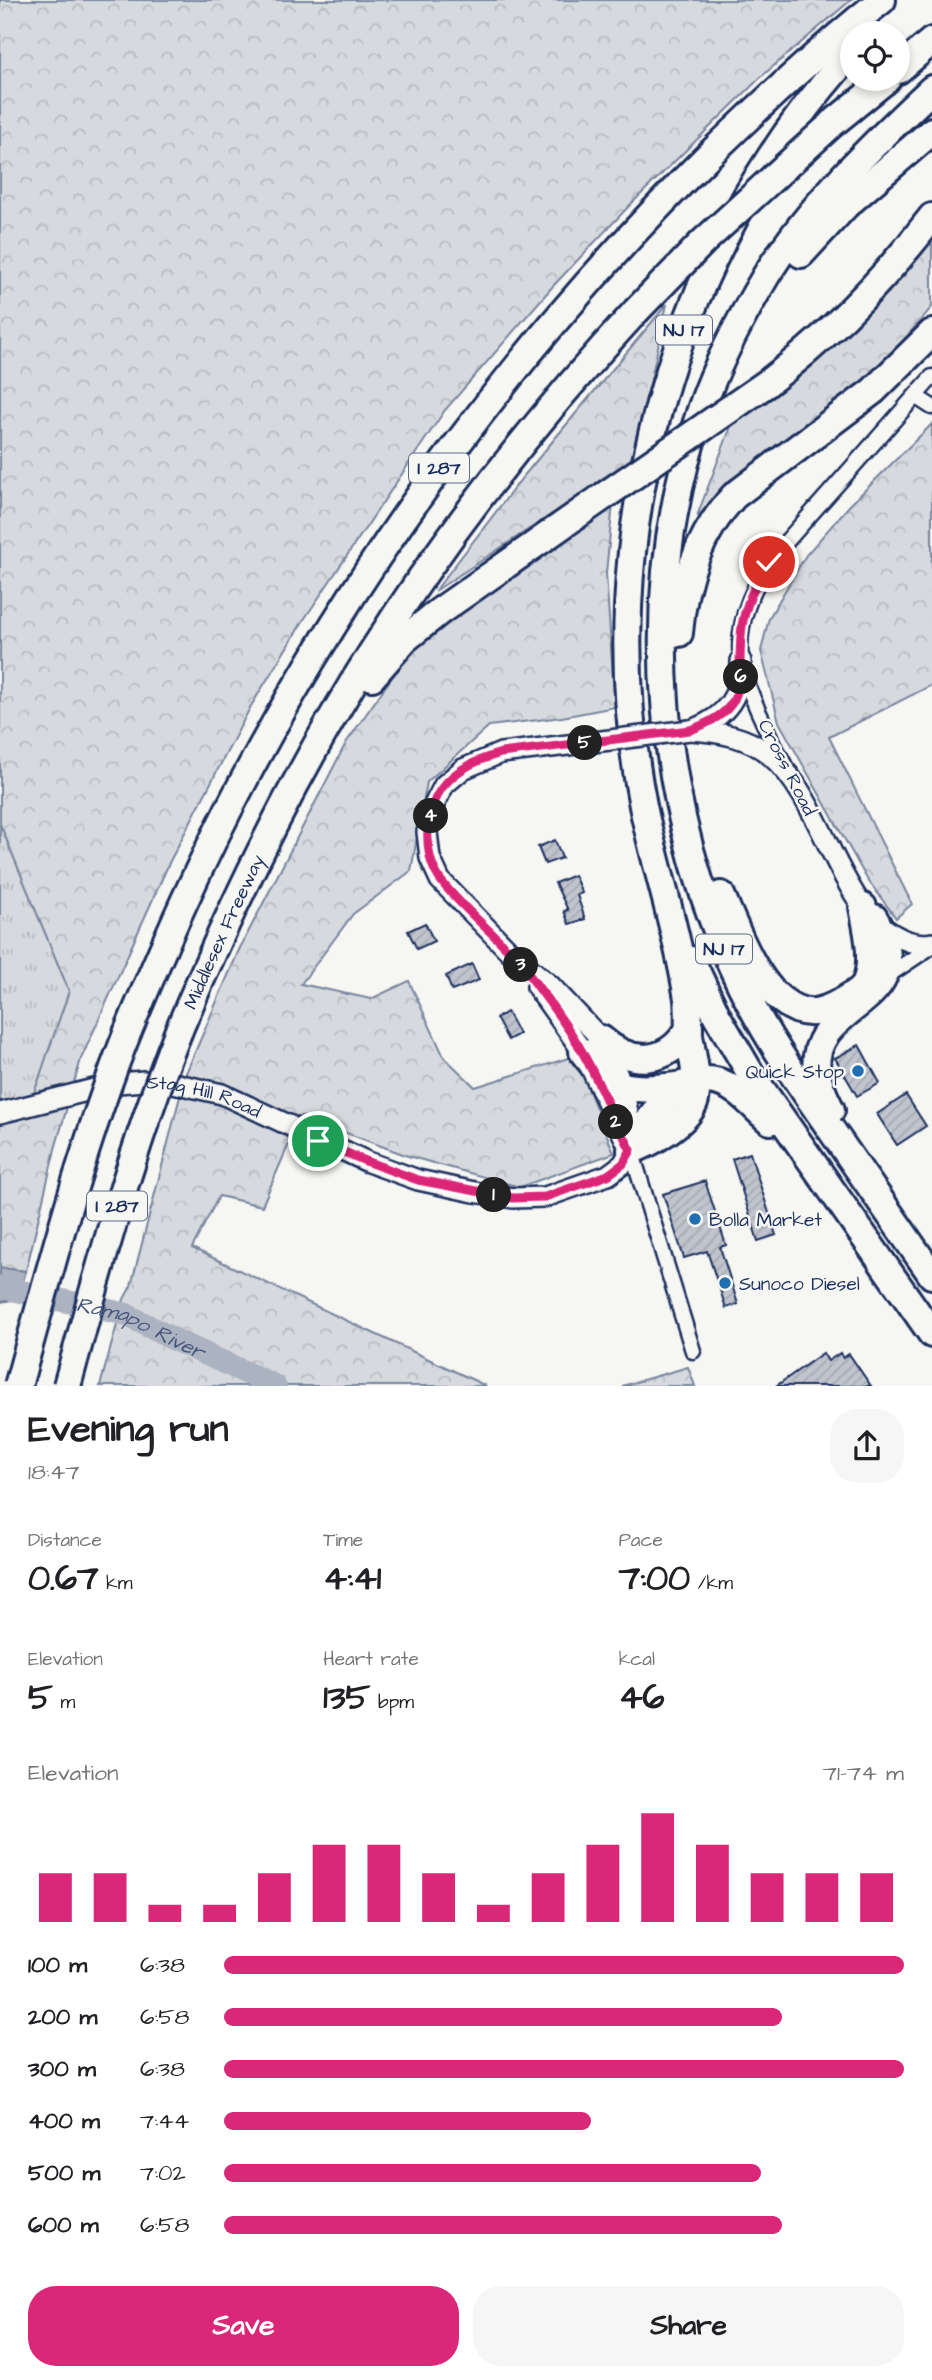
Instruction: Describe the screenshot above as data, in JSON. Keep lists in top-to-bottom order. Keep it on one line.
{"streets":{"highway":["NJ 17","I 287","Middlesex Freeway"],"street":["Cross Road","Stag Hill Road"]},"crossings":[["I 287","Middlesex Freeway"]],"water":["Ramapo River"],"places":["Quick Stop","Bolla Market","Sunoco Diesel"],"page":{"pins":["6","5","4","3","2","1"],"heading":["Evening run","18:47"],"stats":[["Distance","0.67 km"],["Time","4:41"],["Pace","7:00 /km"],["Elevation","5 m"],["Heart rate","135 bpm"],["kcal","46"]],"chart":["Elevation","71–74 m"],"list":[{"name":"100 m","note":"6:38"},{"name":"200 m","note":"6:58"},{"name":"300 m","note":"6:38"},{"name":"400 m","note":"7:44"},{"name":"500 m","note":"7:02"},{"name":"600 m","note":"6:58"}],"buttons":["Save","Share"]}}
